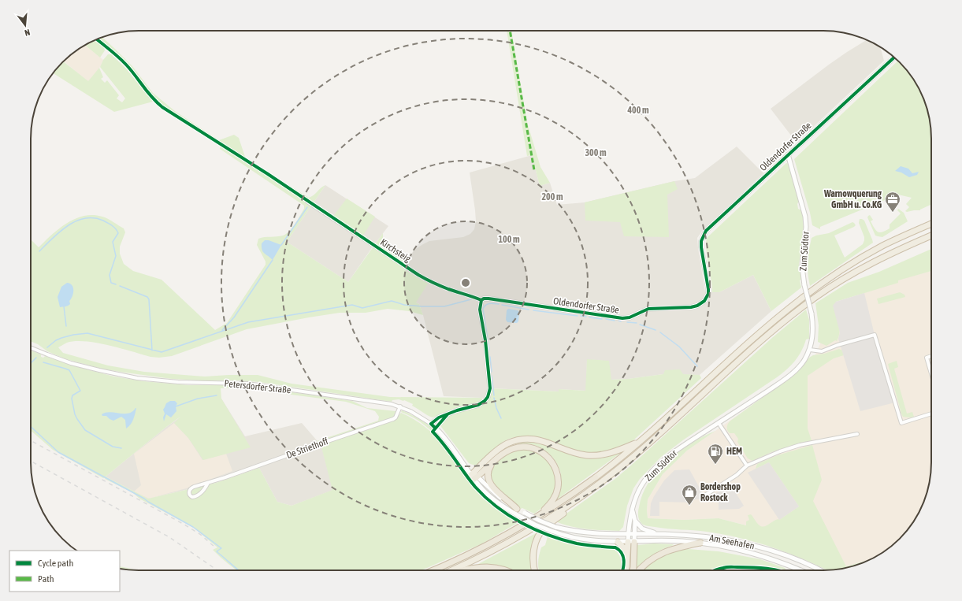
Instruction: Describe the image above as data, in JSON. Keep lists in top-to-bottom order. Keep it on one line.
{"streets":{"street":["Oldendorfer Straße","Kirchsteig","Zum Südtor","Petersdorfer Straße","De Striethoff","Am Seehafen"]},"crossings":[["Oldendorfer Straße","Kirchsteig"],["Oldendorfer Straße","Zum Südtor"],["Zum Südtor","Petersdorfer Straße"],["Zum Südtor","Am Seehafen"],["Petersdorfer Straße","De Striethoff"],["Petersdorfer Straße","Am Seehafen"]],"places":{"office":["Warnowquerung GmbH u. Co.KG"],"fuel station":["HEM"],"shop":["Bordershop Rostock"]},"legend":["Cycle path","Path"],"north":"bottom","rings":["400 m","300 m","200 m","100 m"]}
